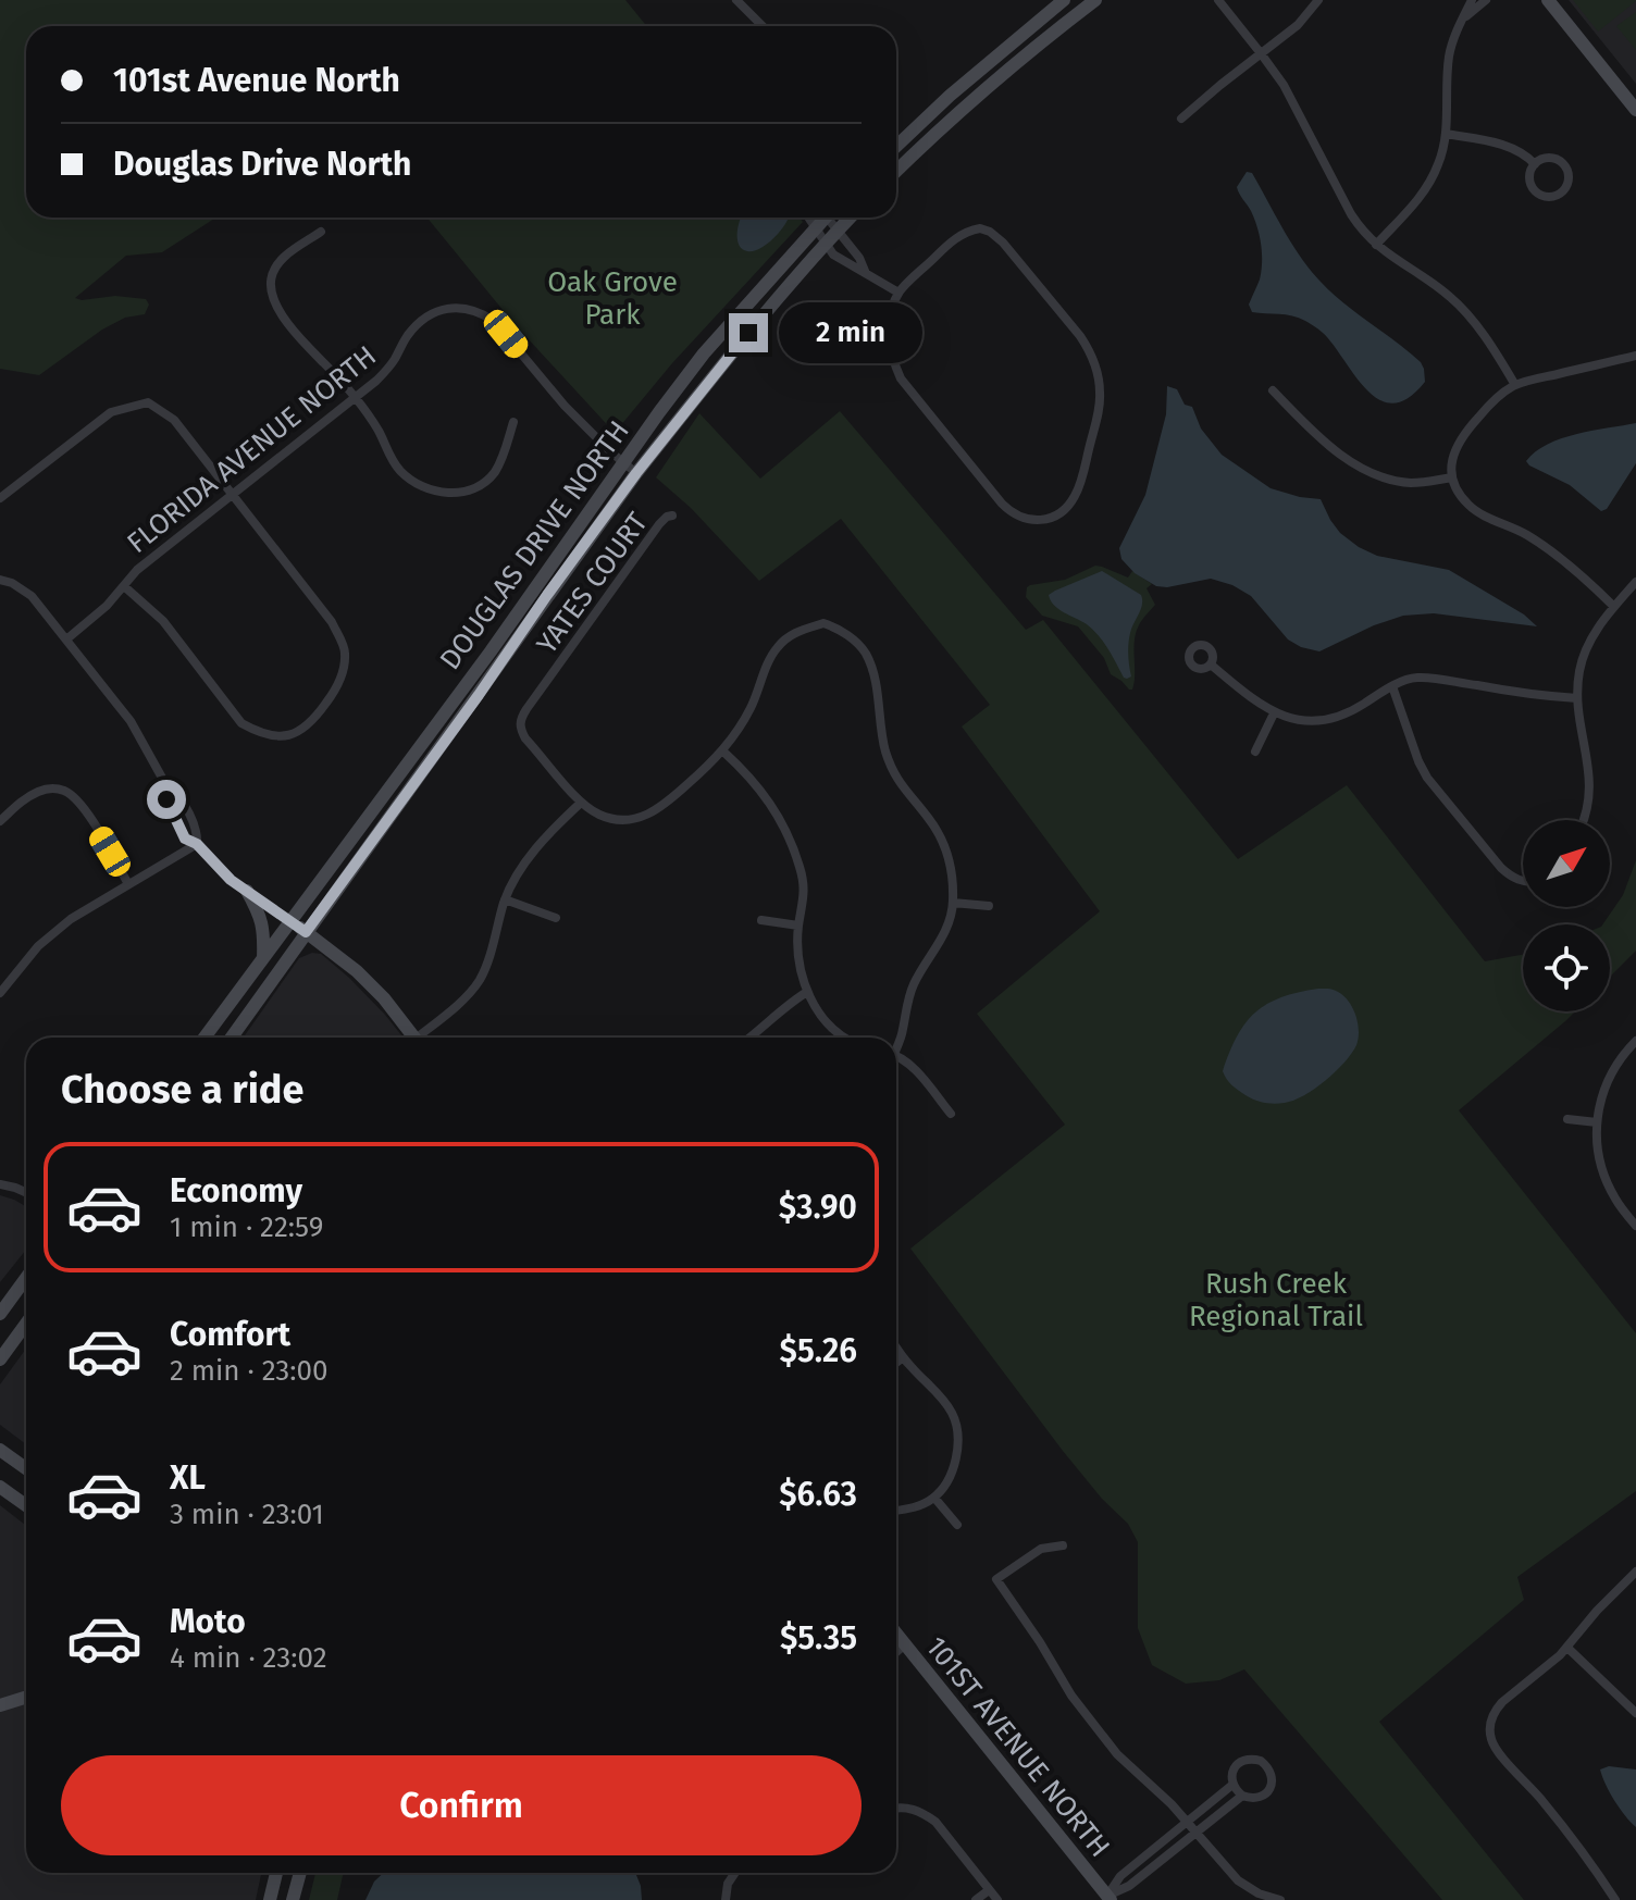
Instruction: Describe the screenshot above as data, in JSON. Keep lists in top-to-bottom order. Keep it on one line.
{"streets":{"main road":["DOUGLAS DRIVE NORTH","101ST AVENUE NORTH"],"street":["FLORIDA AVENUE NORTH","YATES COURT"]},"crossings":[["FLORIDA AVENUE NORTH","DOUGLAS DRIVE NORTH"]],"parks":["Oak Grove Park","Rush Creek Regional Trail"],"north":"top right","page":{"banner":["101st Avenue North","Douglas Drive North"],"bubble":"2 min","heading":"Choose a ride","list":[{"name":"Economy","note":"1 min · 22:59","value":"$3.90"},{"name":"Comfort","note":"2 min · 23:00","value":"$5.26"},{"name":"XL","note":"3 min · 23:01","value":"$6.63"},{"name":"Moto","note":"4 min · 23:02","value":"$5.35"}],"buttons":"Confirm"}}
